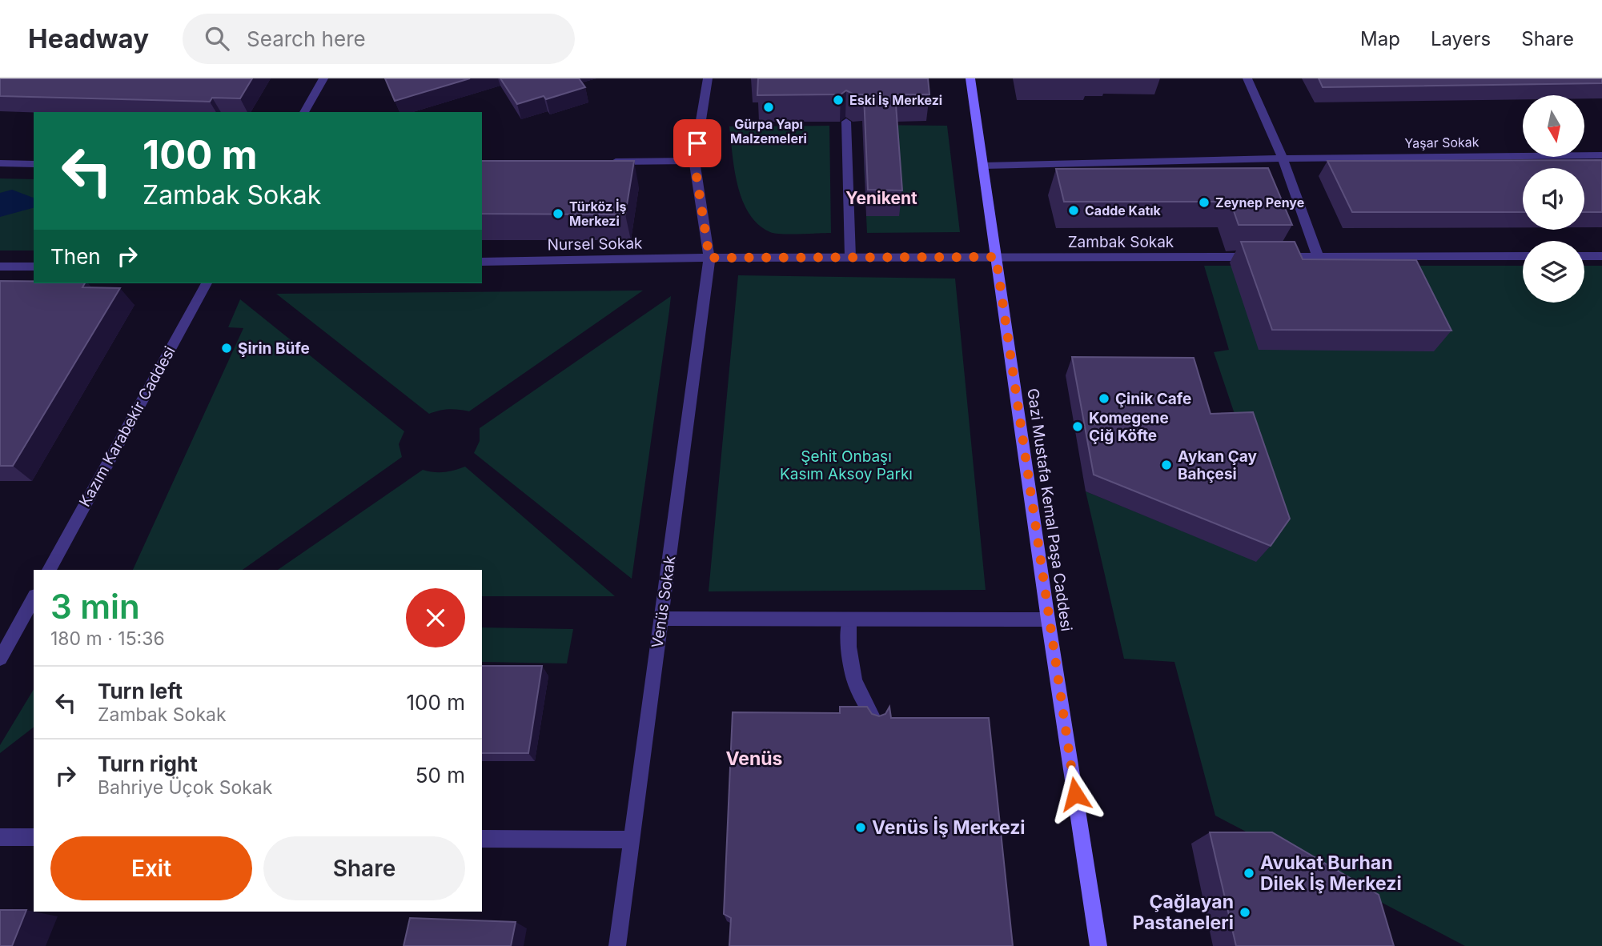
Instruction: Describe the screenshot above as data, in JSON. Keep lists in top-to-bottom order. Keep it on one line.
{"streets":{"street":["Yaşar Sokak","Zambak Sokak","Nursel Sokak","Kazım Karabekir Caddesi","Gazi Mustafa Kemal Paşa Caddesi","Venüs Sokak"]},"crossings":[["Yaşar Sokak","Gazi Mustafa Kemal Paşa Caddesi"],["Zambak Sokak","Nursel Sokak"],["Zambak Sokak","Gazi Mustafa Kemal Paşa Caddesi"],["Zambak Sokak","Venüs Sokak"],["Nursel Sokak","Venüs Sokak"]],"districts":["Yenikent","Venüs"],"parks":["Şehit Onbaşı Kasım Aksoy Parkı"],"places":["Eski İş Merkezi","Gürpa Yapı Malzemeleri","Zeynep Penye","Cadde Katık","Türköz İş Merkezi","Şirin Büfe","Çinik Cafe","Komegene Çiğ Köfte","Aykan Çay Bahçesi","Venüs İş Merkezi","Avukat Burhan Dilek İş Merkezi","Çağlayan Pastaneleri"],"north":"bottom","page":{"header":"Headway","search":"Search here","nav":["Map","Layers","Share"],"turn":["100 m","Zambak Sokak"],"then":"Then","heading":["3 min","180 m · 15:36"],"list":[{"name":"Turn left","note":"Zambak Sokak","value":"100 m"},{"name":"Turn right","note":"Bahriye Üçok Sokak","value":"50 m"}],"buttons":["Exit","Share"]}}
